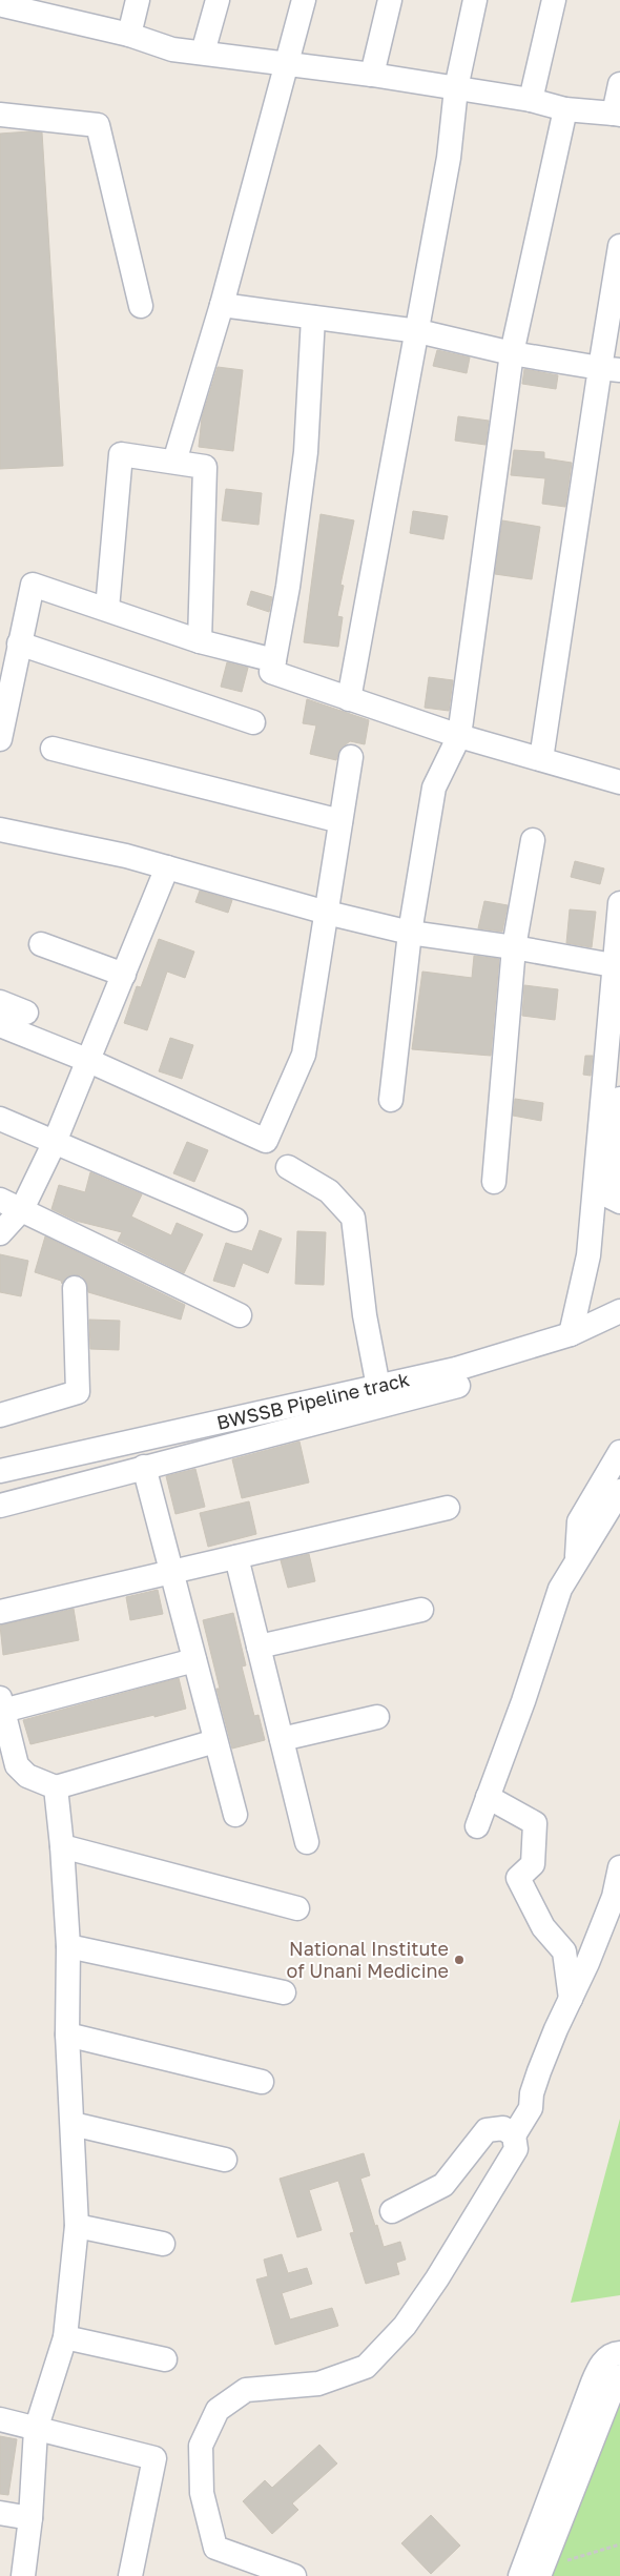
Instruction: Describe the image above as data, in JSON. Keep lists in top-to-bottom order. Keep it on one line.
{"streets":{"street":["BWSSB Pipeline track"]},"places":["National Institute of Unani Medicine"]}
